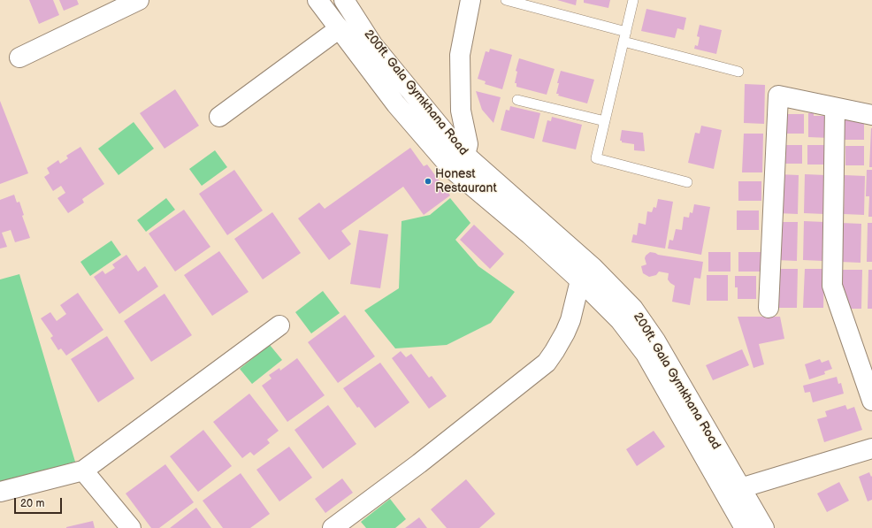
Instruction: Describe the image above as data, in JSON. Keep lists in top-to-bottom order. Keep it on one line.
{"streets":{"street":["200ft. Gala Gymkhana Road"]},"places":["Honest Restaurant"],"scale_bar":"20 m"}
